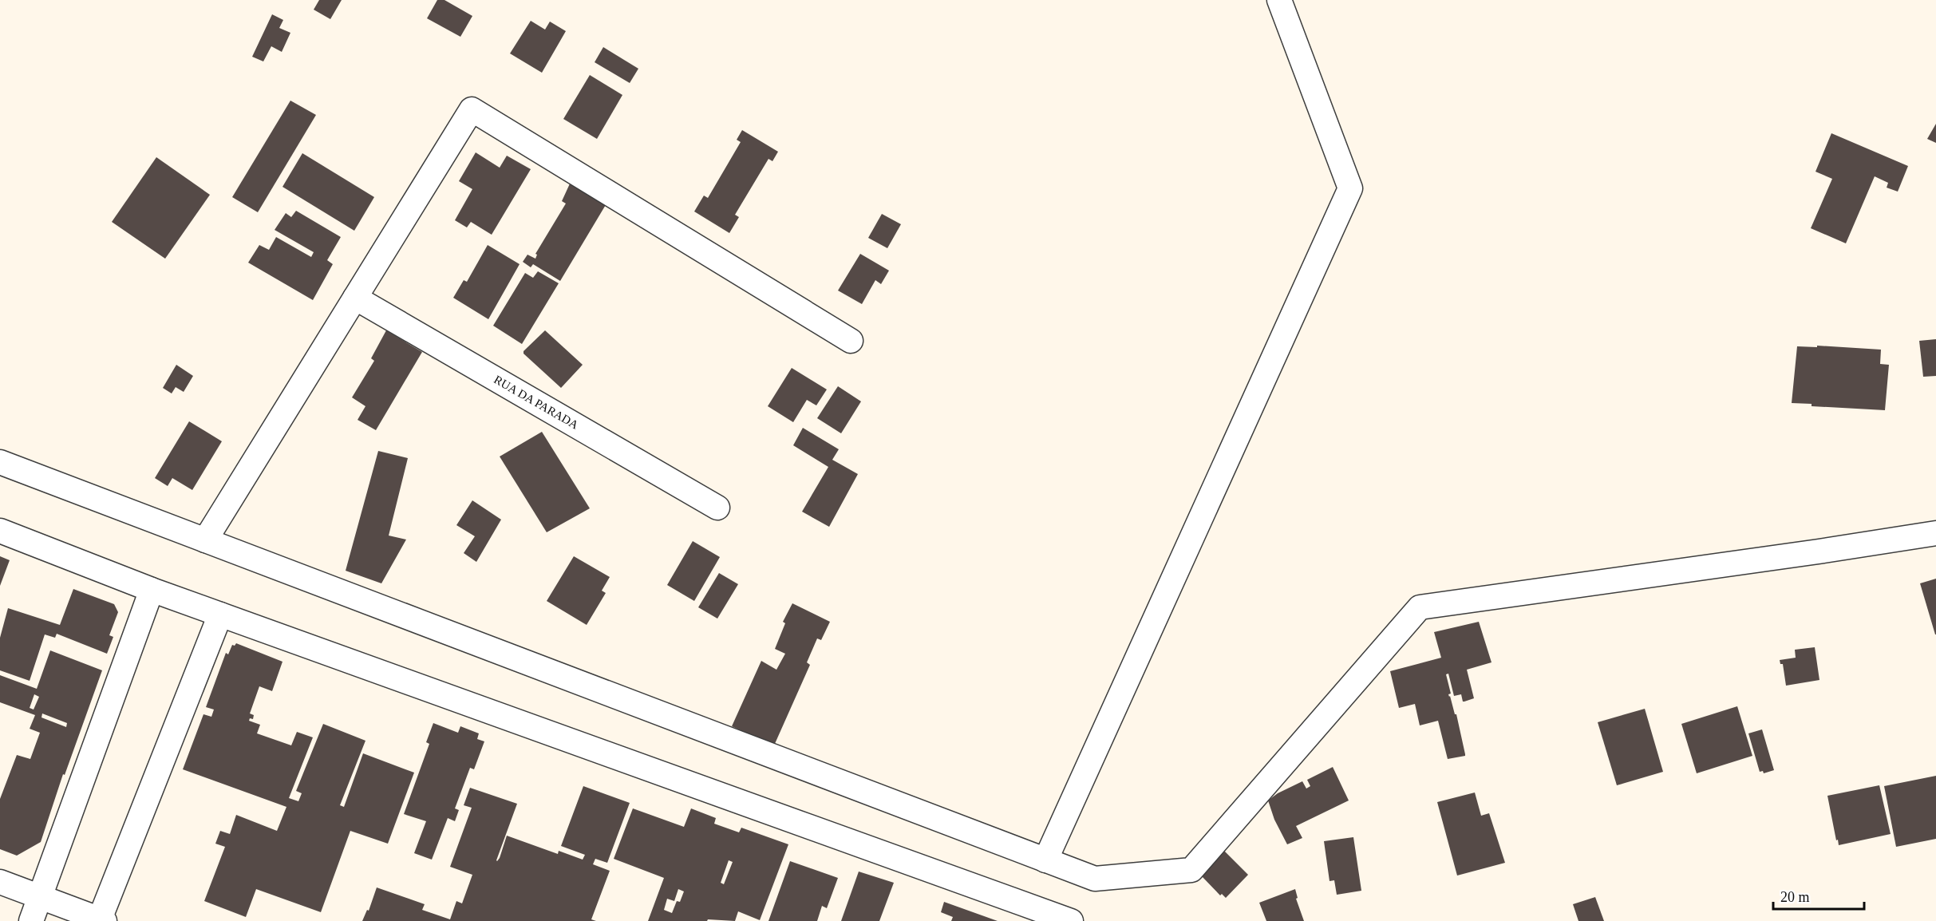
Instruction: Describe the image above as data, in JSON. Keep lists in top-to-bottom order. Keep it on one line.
{"streets":{"street":["RUA DA PARADA"]},"scale_bar":"20 m"}
